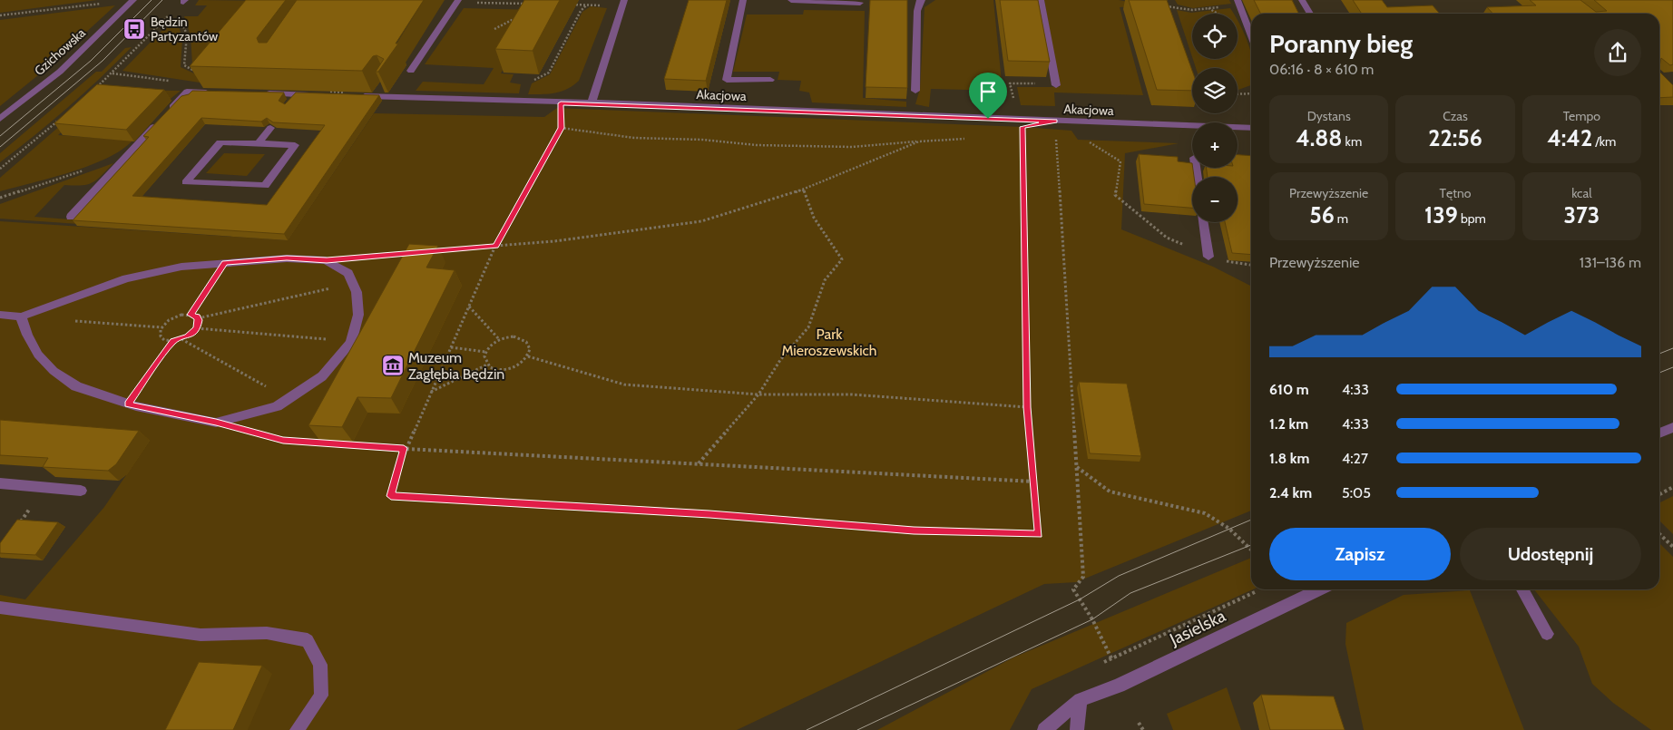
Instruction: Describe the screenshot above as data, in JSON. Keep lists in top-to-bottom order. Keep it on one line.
{"streets":{"street":["Gzichowska","Akacjowa","Jasielska"]},"parks":["Park Mieroszewskich"],"places":{"bus stop":["Będzin Partyzantów"],"museum":["Muzeum Zagłębia Będzin"]},"page":{"map_buttons":["+","−"],"heading":["Poranny bieg","06:16 · 8 × 610 m"],"stats":[["Dystans","4.88 km"],["Czas","22:56"],["Tempo","4:42 /km"],["Przewyższenie","56 m"],["Tętno","139 bpm"],["kcal","373"]],"chart":["Przewyższenie","131–136 m"],"list":[{"name":"610 m","note":"4:33"},{"name":"1.2 km","note":"4:33"},{"name":"1.8 km","note":"4:27"},{"name":"2.4 km","note":"5:05"}],"buttons":["Zapisz","Udostępnij"]}}
